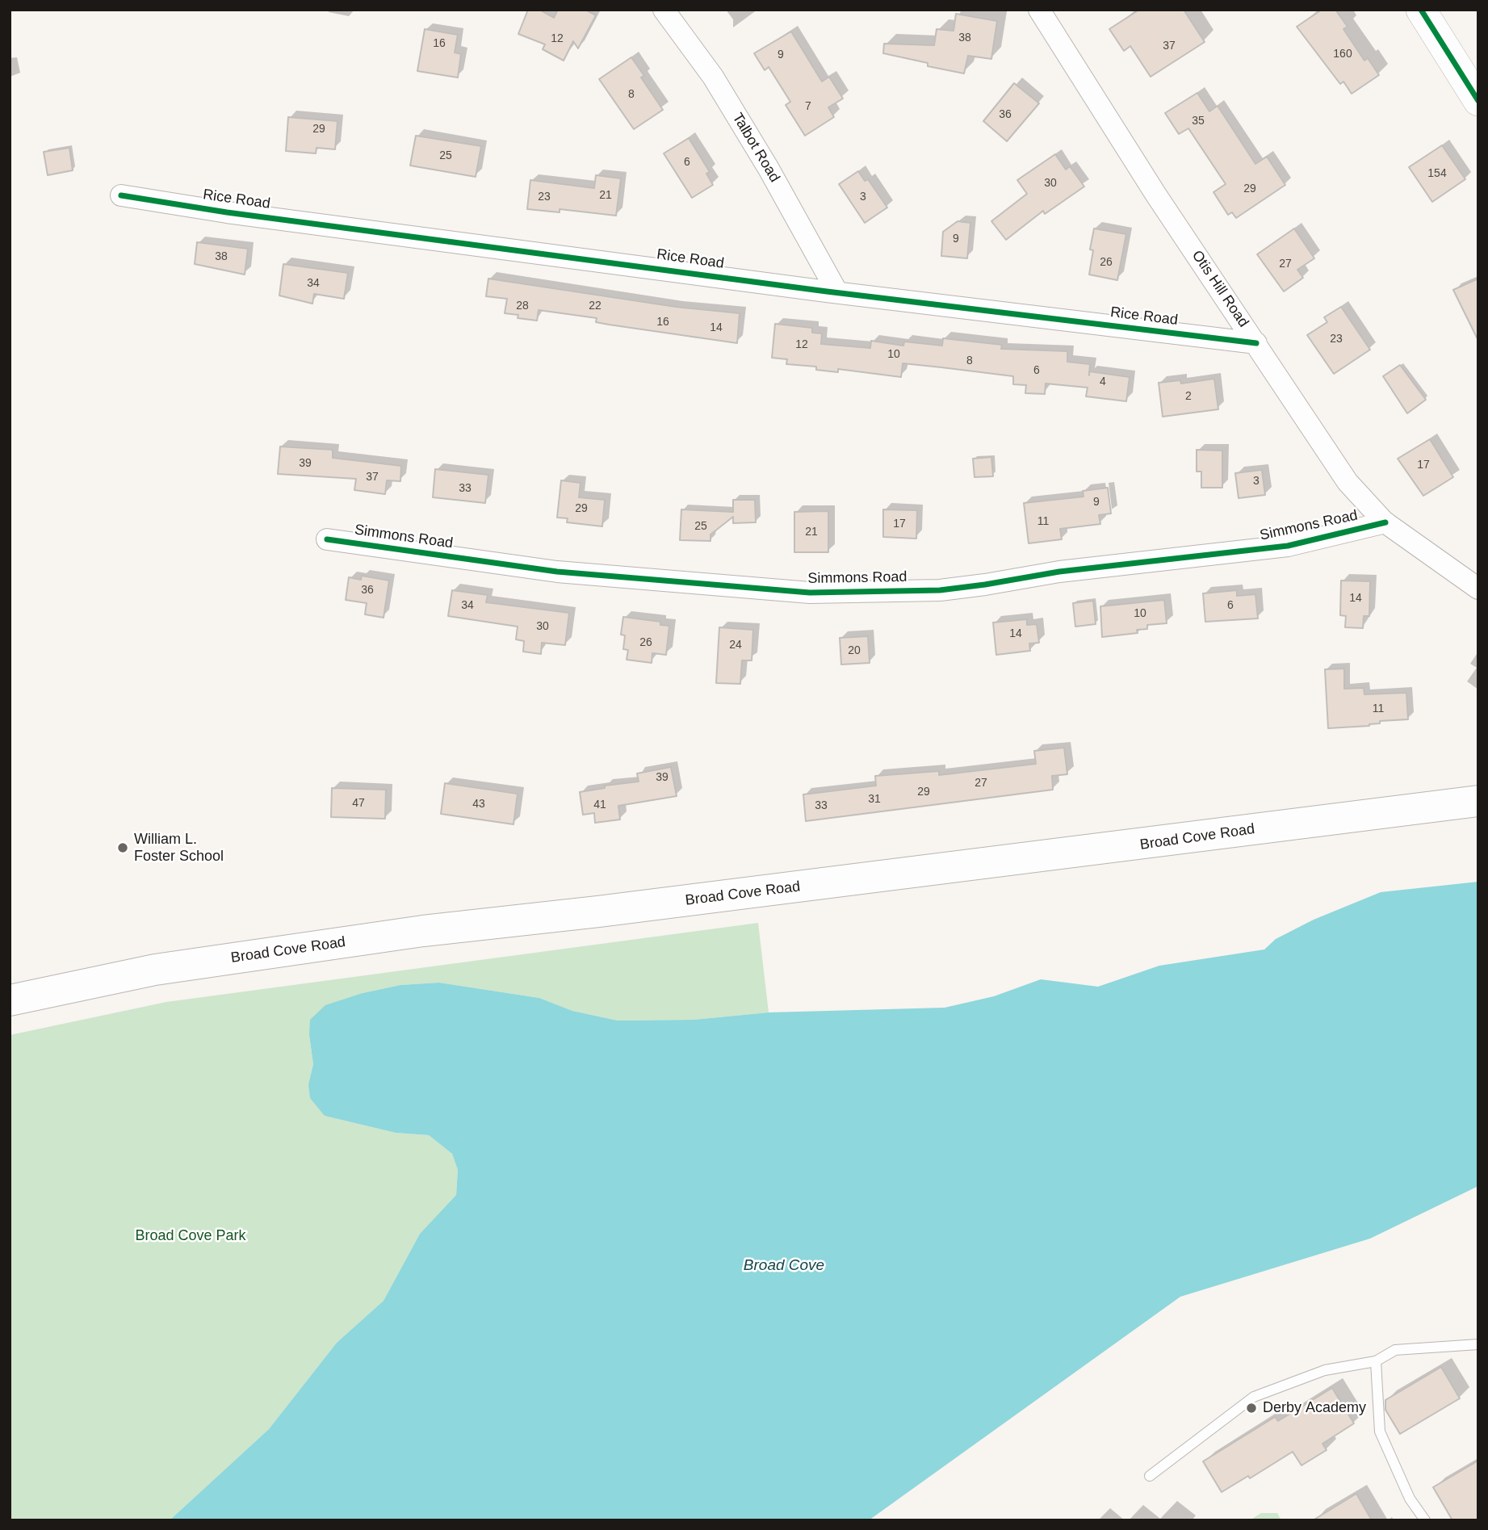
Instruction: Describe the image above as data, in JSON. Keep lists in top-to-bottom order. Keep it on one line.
{"streets":{"main road":["Broad Cove Road"],"street":["Talbot Road","Rice Road","Otis Hill Road","Simmons Road"]},"crossings":[["Talbot Road","Rice Road"],["Rice Road","Otis Hill Road"],["Otis Hill Road","Simmons Road"]],"water":["Broad Cove"],"parks":["Broad Cove Park"],"places":["William L. Foster School","Derby Academy"],"house_numbers":["38","12","16","37","160","9","8","7","36","35","29","25","6","154","30","29","21","23","3","9","38","26","27","34","28","22","16","14","23","12","10","8","6","4","2","39","17","37","3","33","9","29","11","17","25","21","36","14","34","6","10","30","14","26","24","20","11","39","27","29","31","47","43","41","33"]}
